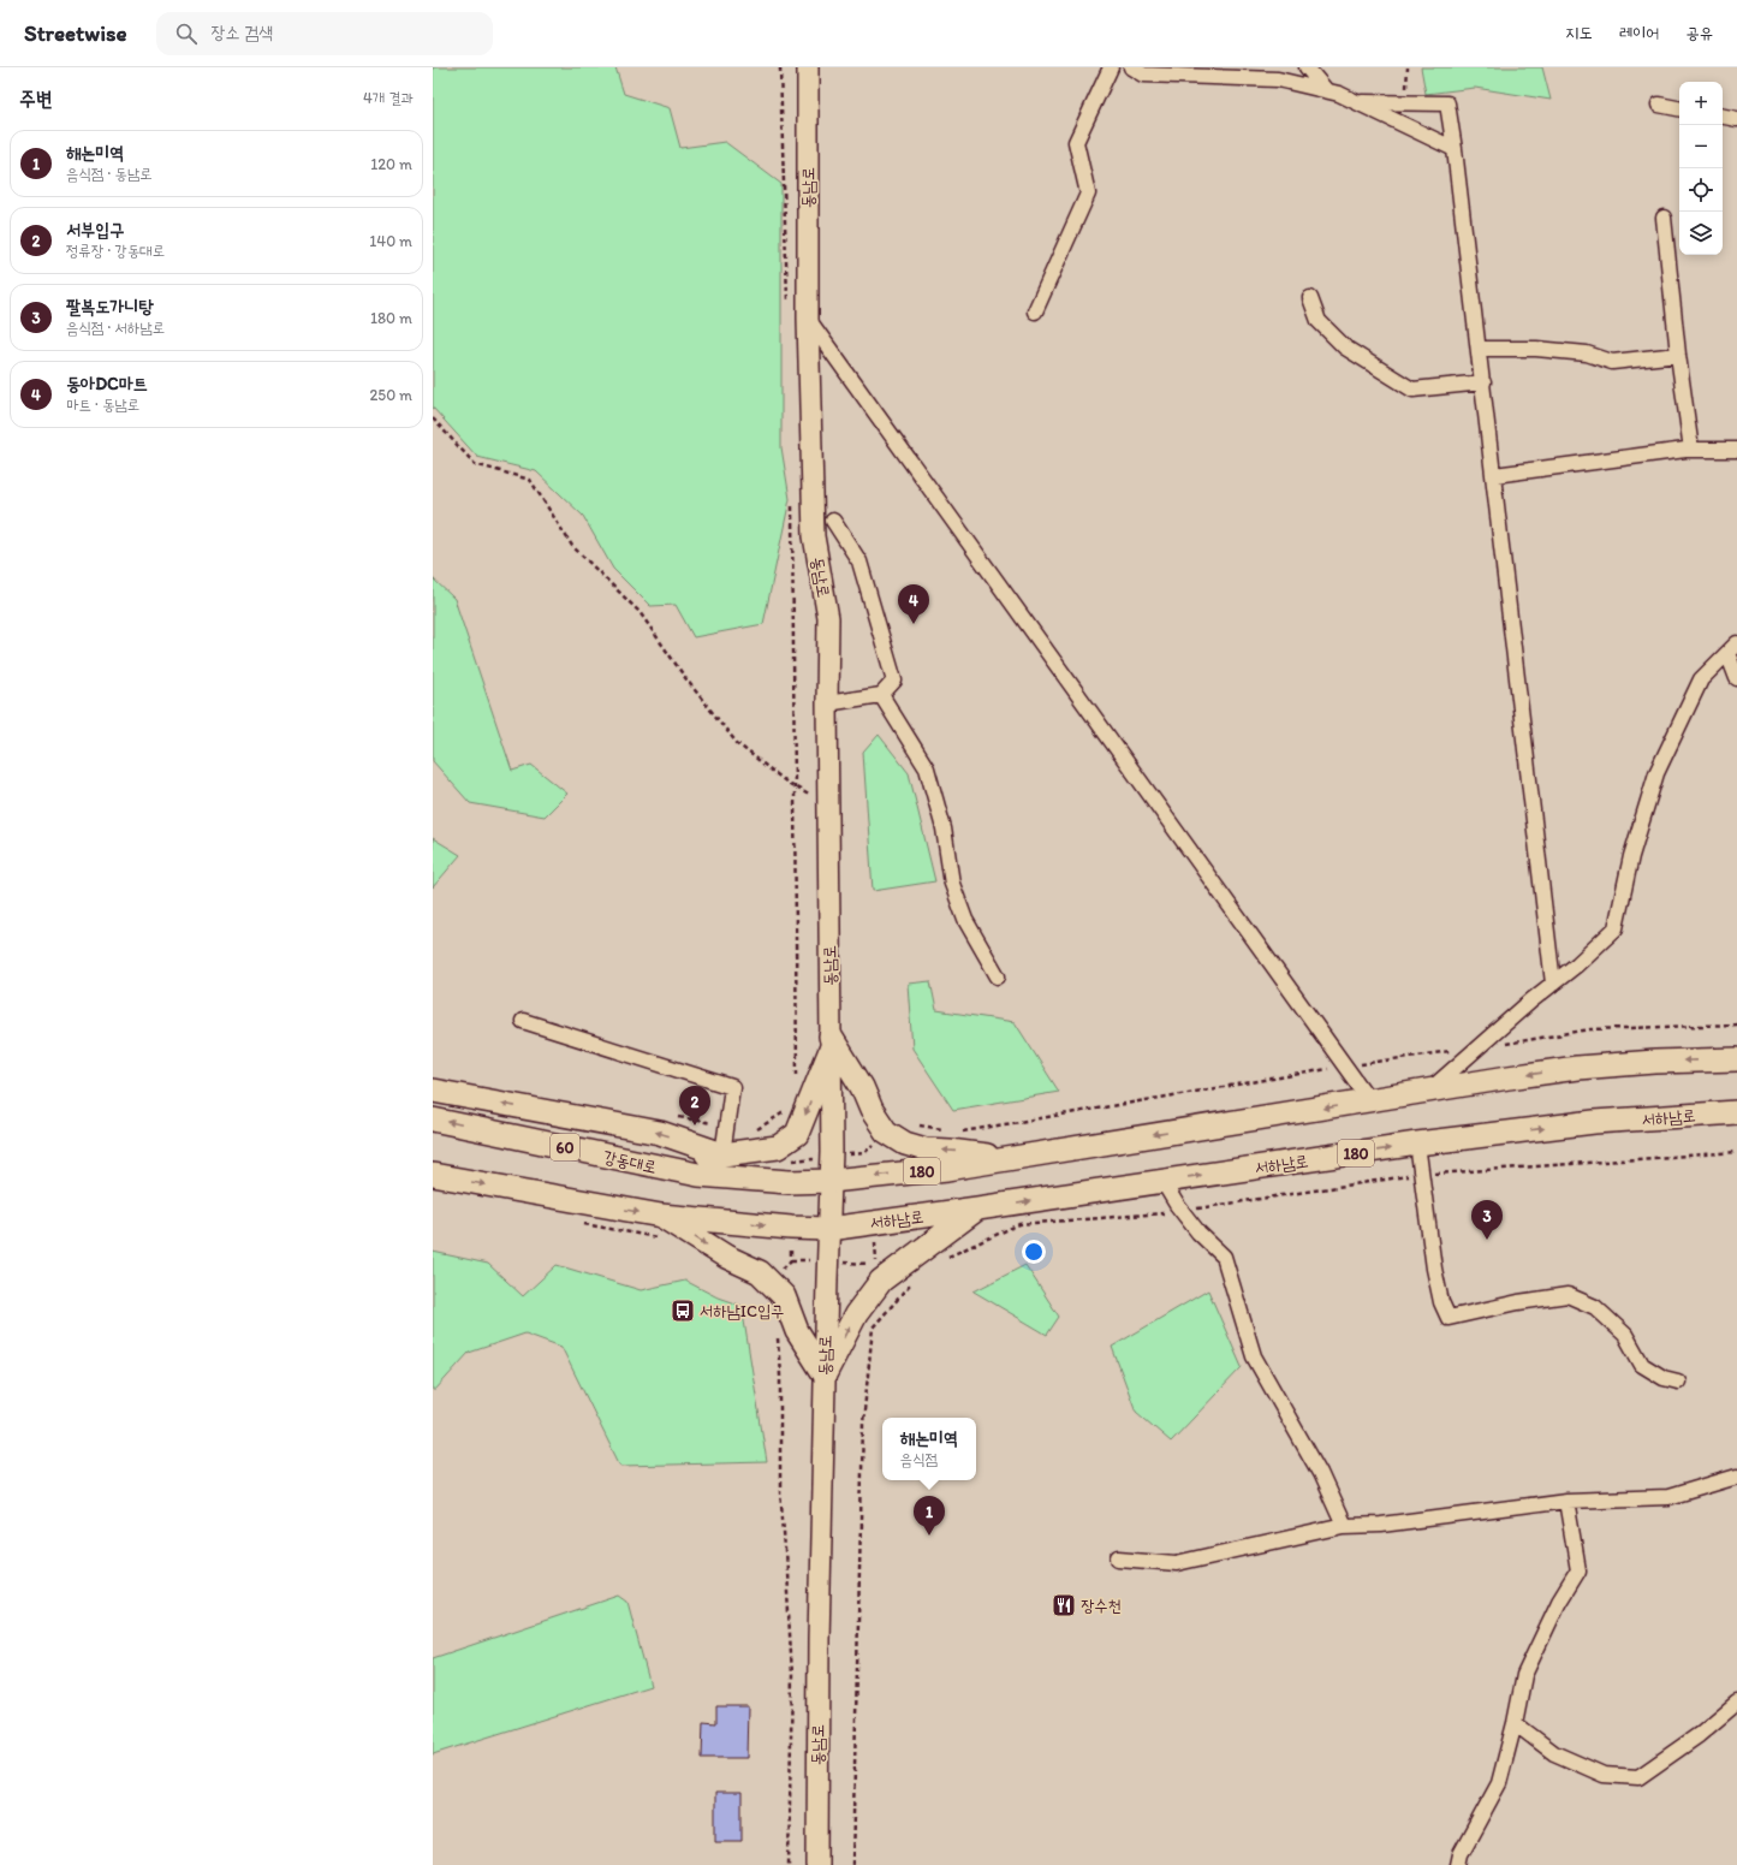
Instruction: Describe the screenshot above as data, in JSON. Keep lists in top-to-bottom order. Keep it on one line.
{"streets":{"main road":["동남로","서하남로","60","180","강동대로"]},"crossings":[["동남로","서하남로"],["동남로","180"],["동남로","강동대로"],["180","강동대로"]],"places":{"bus stop":["서하남IC입구"],"restaurant":["장수천"]},"page":{"header":"Streetwise","search":"장소 검색","nav":["지도","레이어","공유"],"heading":["주변","4개 결과"],"map_buttons":["+","−"],"list":[{"mark":"1","name":"해논미역","note":"음식점 · 동남로","value":"120 m"},{"mark":"2","name":"서부입구","note":"정류장 · 강동대로","value":"140 m"},{"mark":"3","name":"팔복도가니탕","note":"음식점 · 서하남로","value":"180 m"},{"mark":"4","name":"동아DC마트","note":"마트 · 동남로","value":"250 m"}],"pins":["4","2","3","1"],"popup":["해논미역","음식점"]}}
